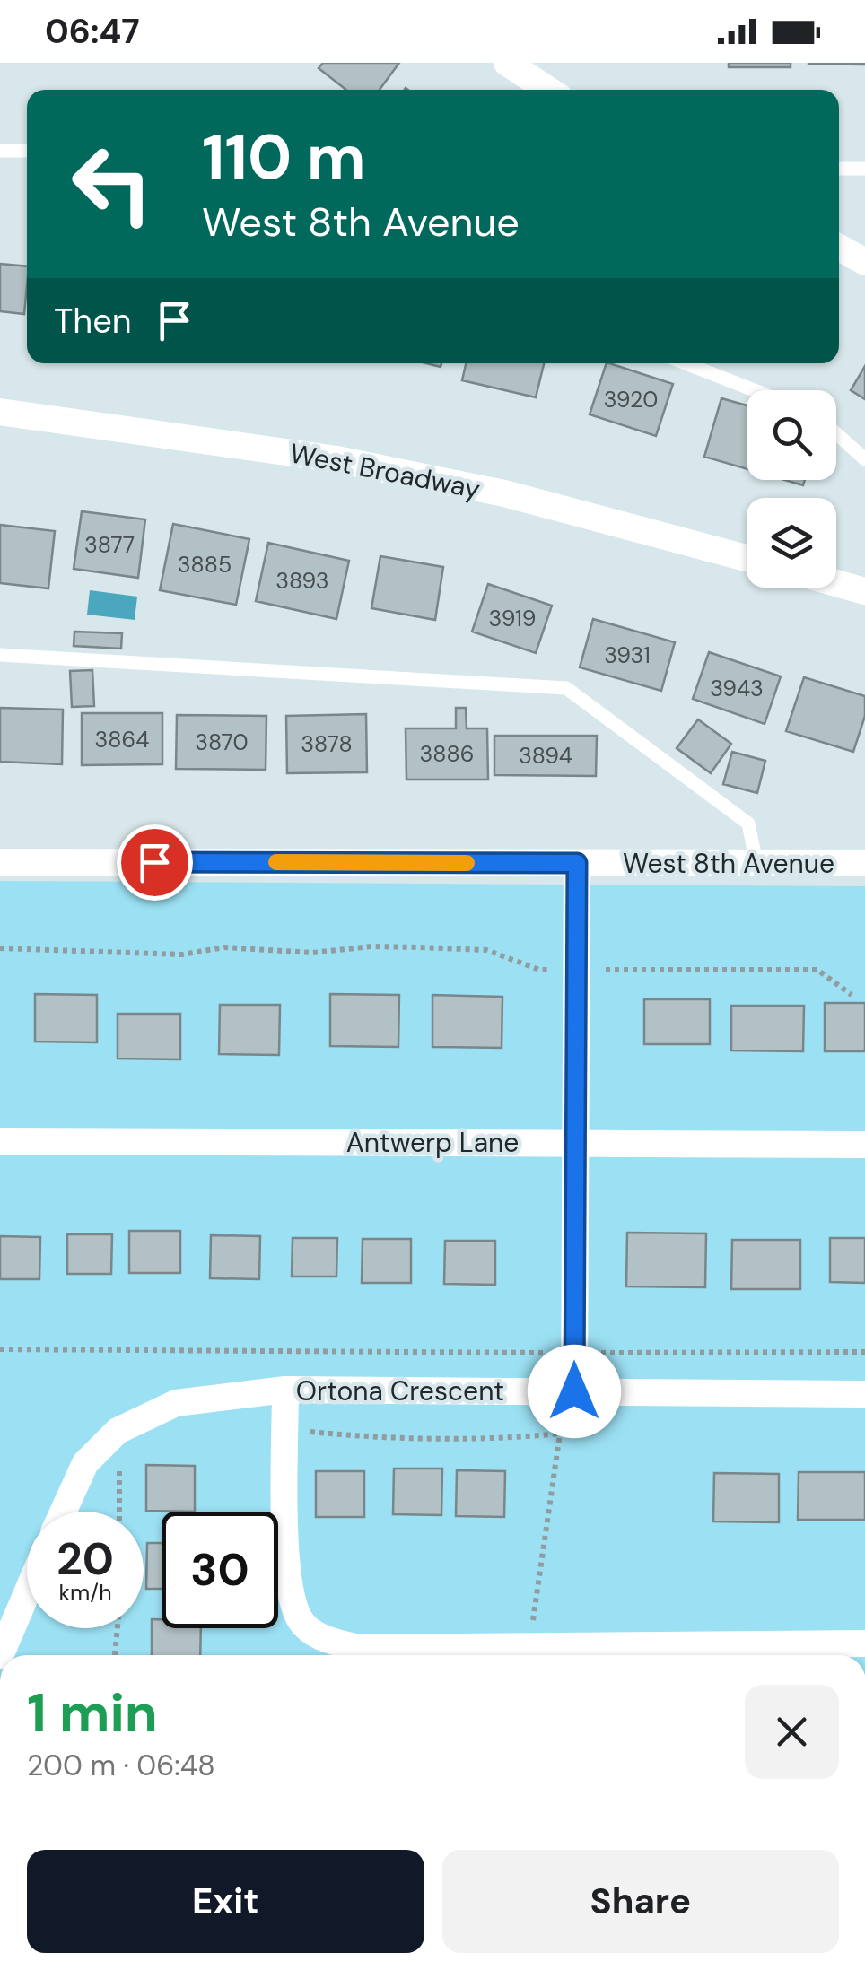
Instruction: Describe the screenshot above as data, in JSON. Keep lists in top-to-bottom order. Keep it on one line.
{"streets":{"street":["West Broadway","West 8th Avenue","Antwerp Lane","Ortona Crescent"]},"house_numbers":["3920","3877","3885","3893","3919","3931","3943","3864","3870","3878","3886","3894"],"page":{"status":"06:47","turn":["110 m","West 8th Avenue"],"then":"Then","speed":"20 km/h","limit":"30","heading":["1 min","200 m · 06:48"],"buttons":["Exit","Share"]}}
